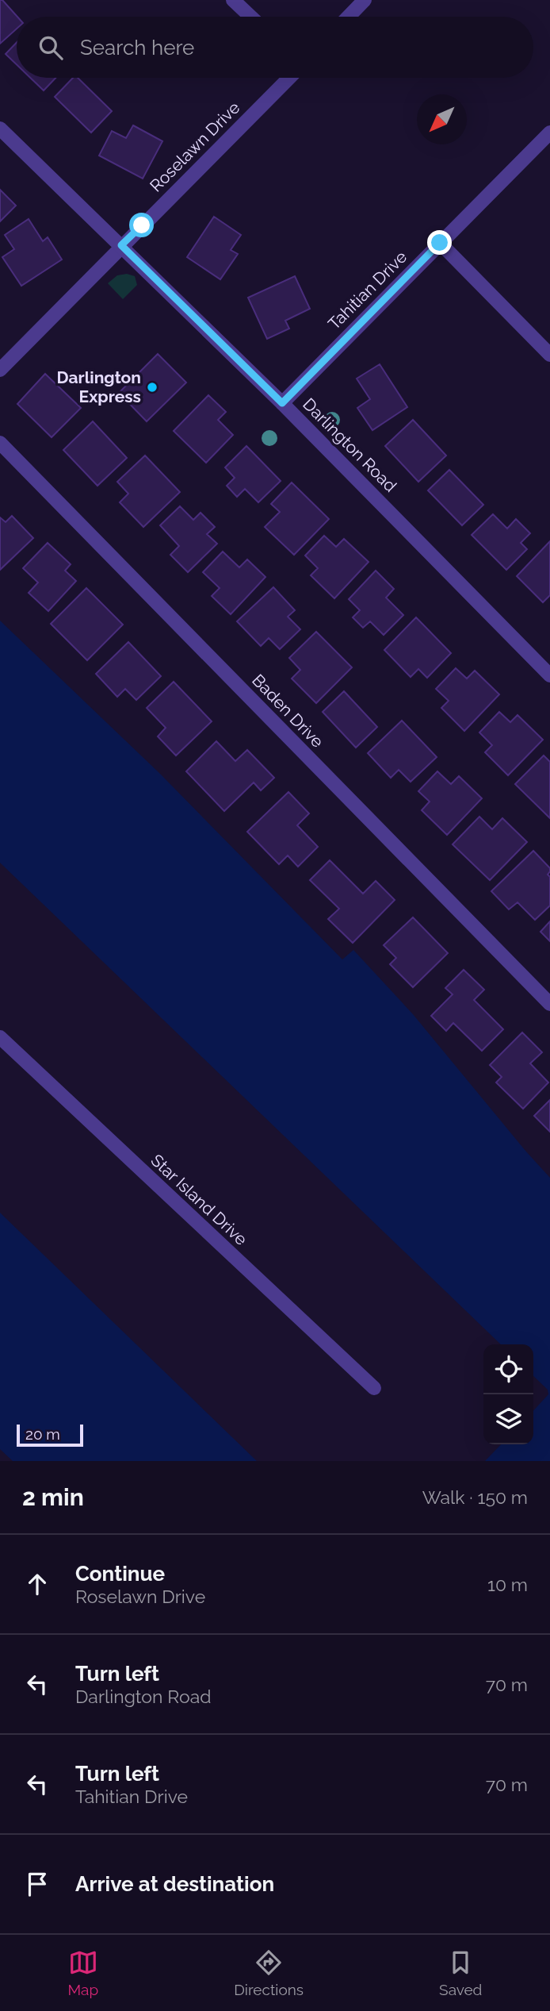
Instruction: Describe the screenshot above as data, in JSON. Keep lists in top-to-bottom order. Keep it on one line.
{"streets":{"street":["Roselawn Drive","Tahitian Drive","Darlington Road","Baden Drive","Star Island Drive"]},"crossings":[["Roselawn Drive","Darlington Road"],["Tahitian Drive","Darlington Road"]],"places":["Darlington Express"],"scale_bar":"20 m","north":"bottom left","page":{"search":"Search here","scale":"20 m","heading":["2 min","Walk · 150 m"],"list":[["Continue","Roselawn Drive","10 m"],["Turn left","Darlington Road","70 m"],["Turn left","Tahitian Drive","70 m"],"Arrive at destination"],"nav":["Map","Directions","Saved"]}}
